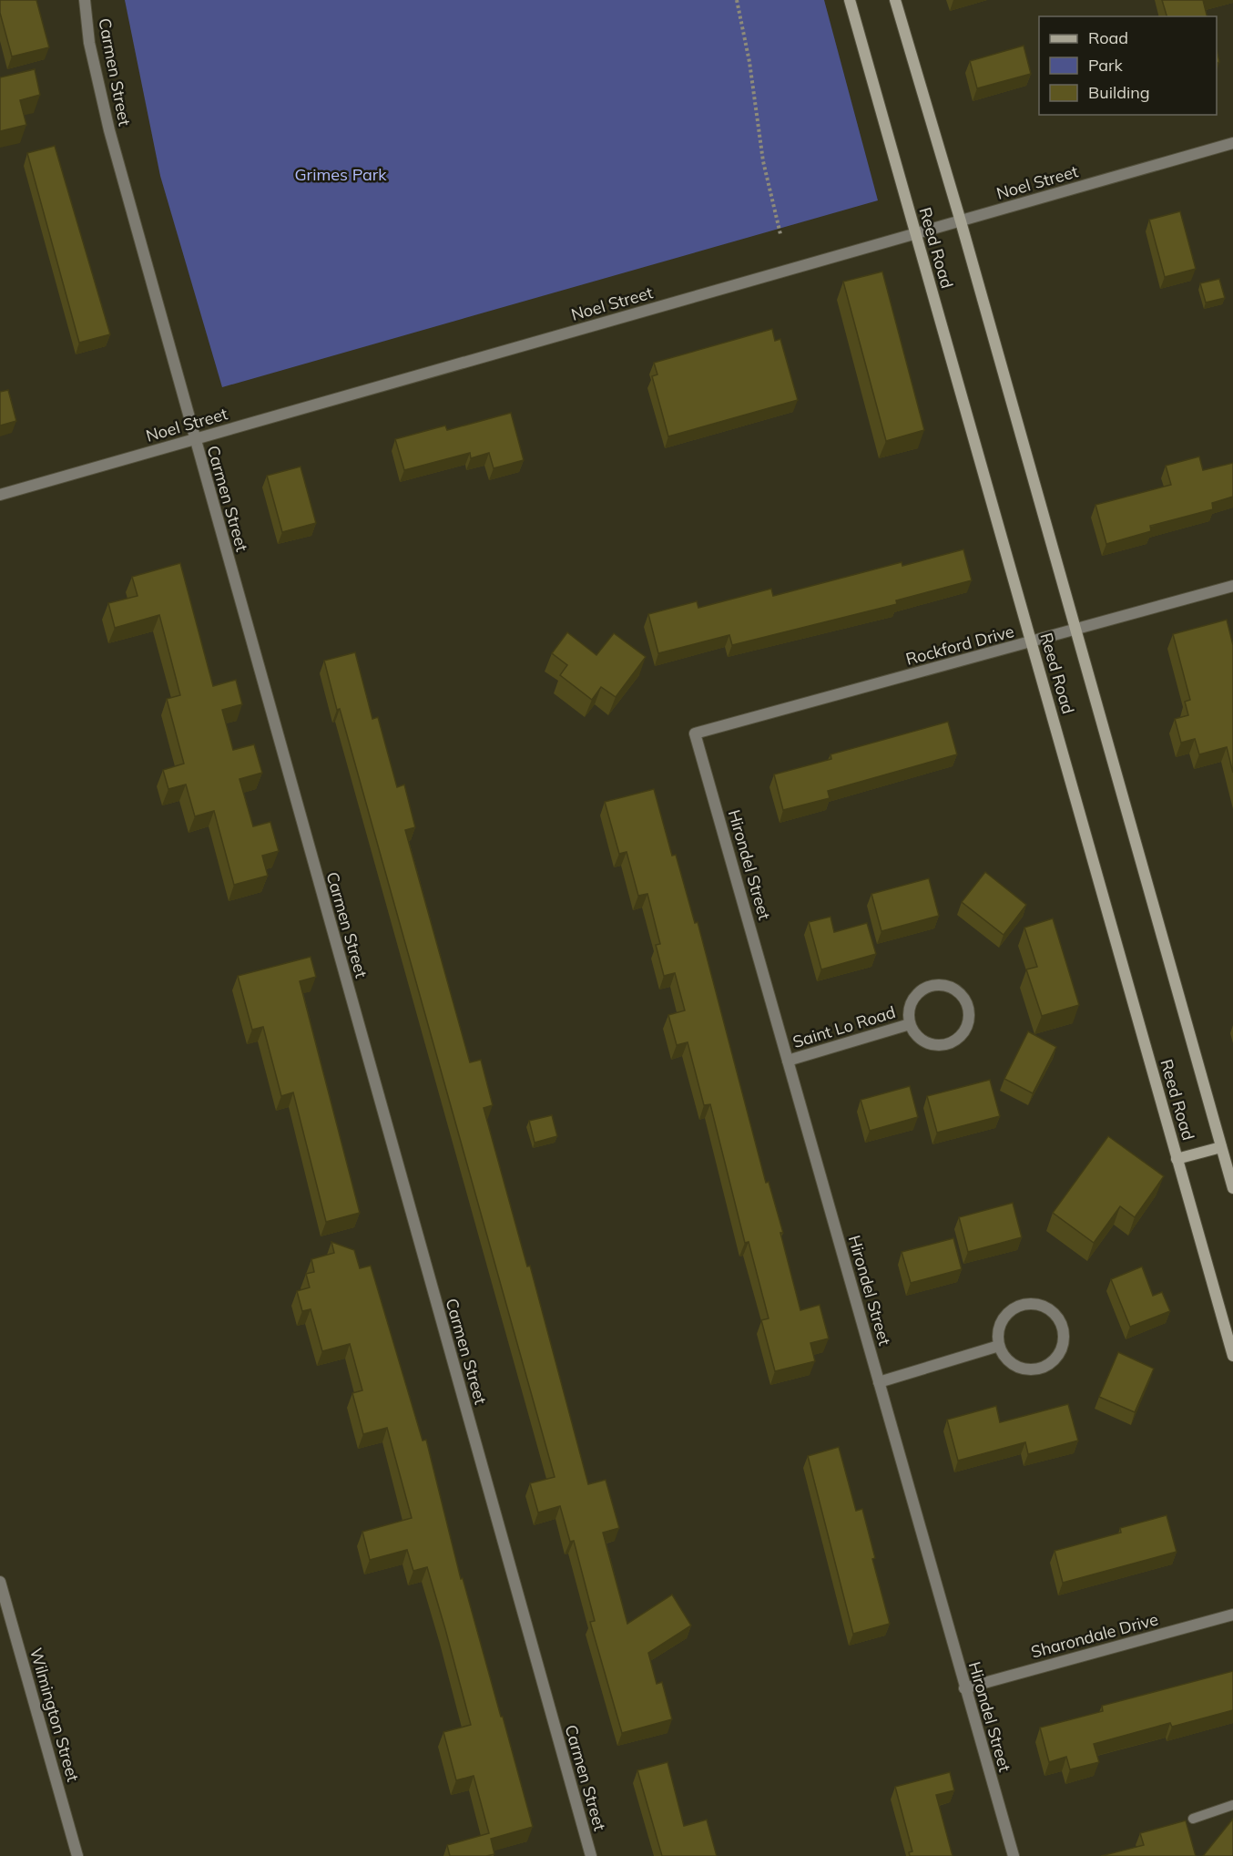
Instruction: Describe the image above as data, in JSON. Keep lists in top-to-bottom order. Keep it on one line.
{"streets":{"street":["Carmen Street","Noel Street","Reed Road","Rockford Drive","Hirondel Street","Saint Lo Road","Sharondale Drive","Wilmington Street"]},"crossings":[["Carmen Street","Noel Street"],["Noel Street","Reed Road"],["Reed Road","Rockford Drive"],["Rockford Drive","Hirondel Street"],["Hirondel Street","Saint Lo Road"],["Hirondel Street","Sharondale Drive"]],"parks":["Grimes Park"],"legend":["Road","Park","Building"]}
